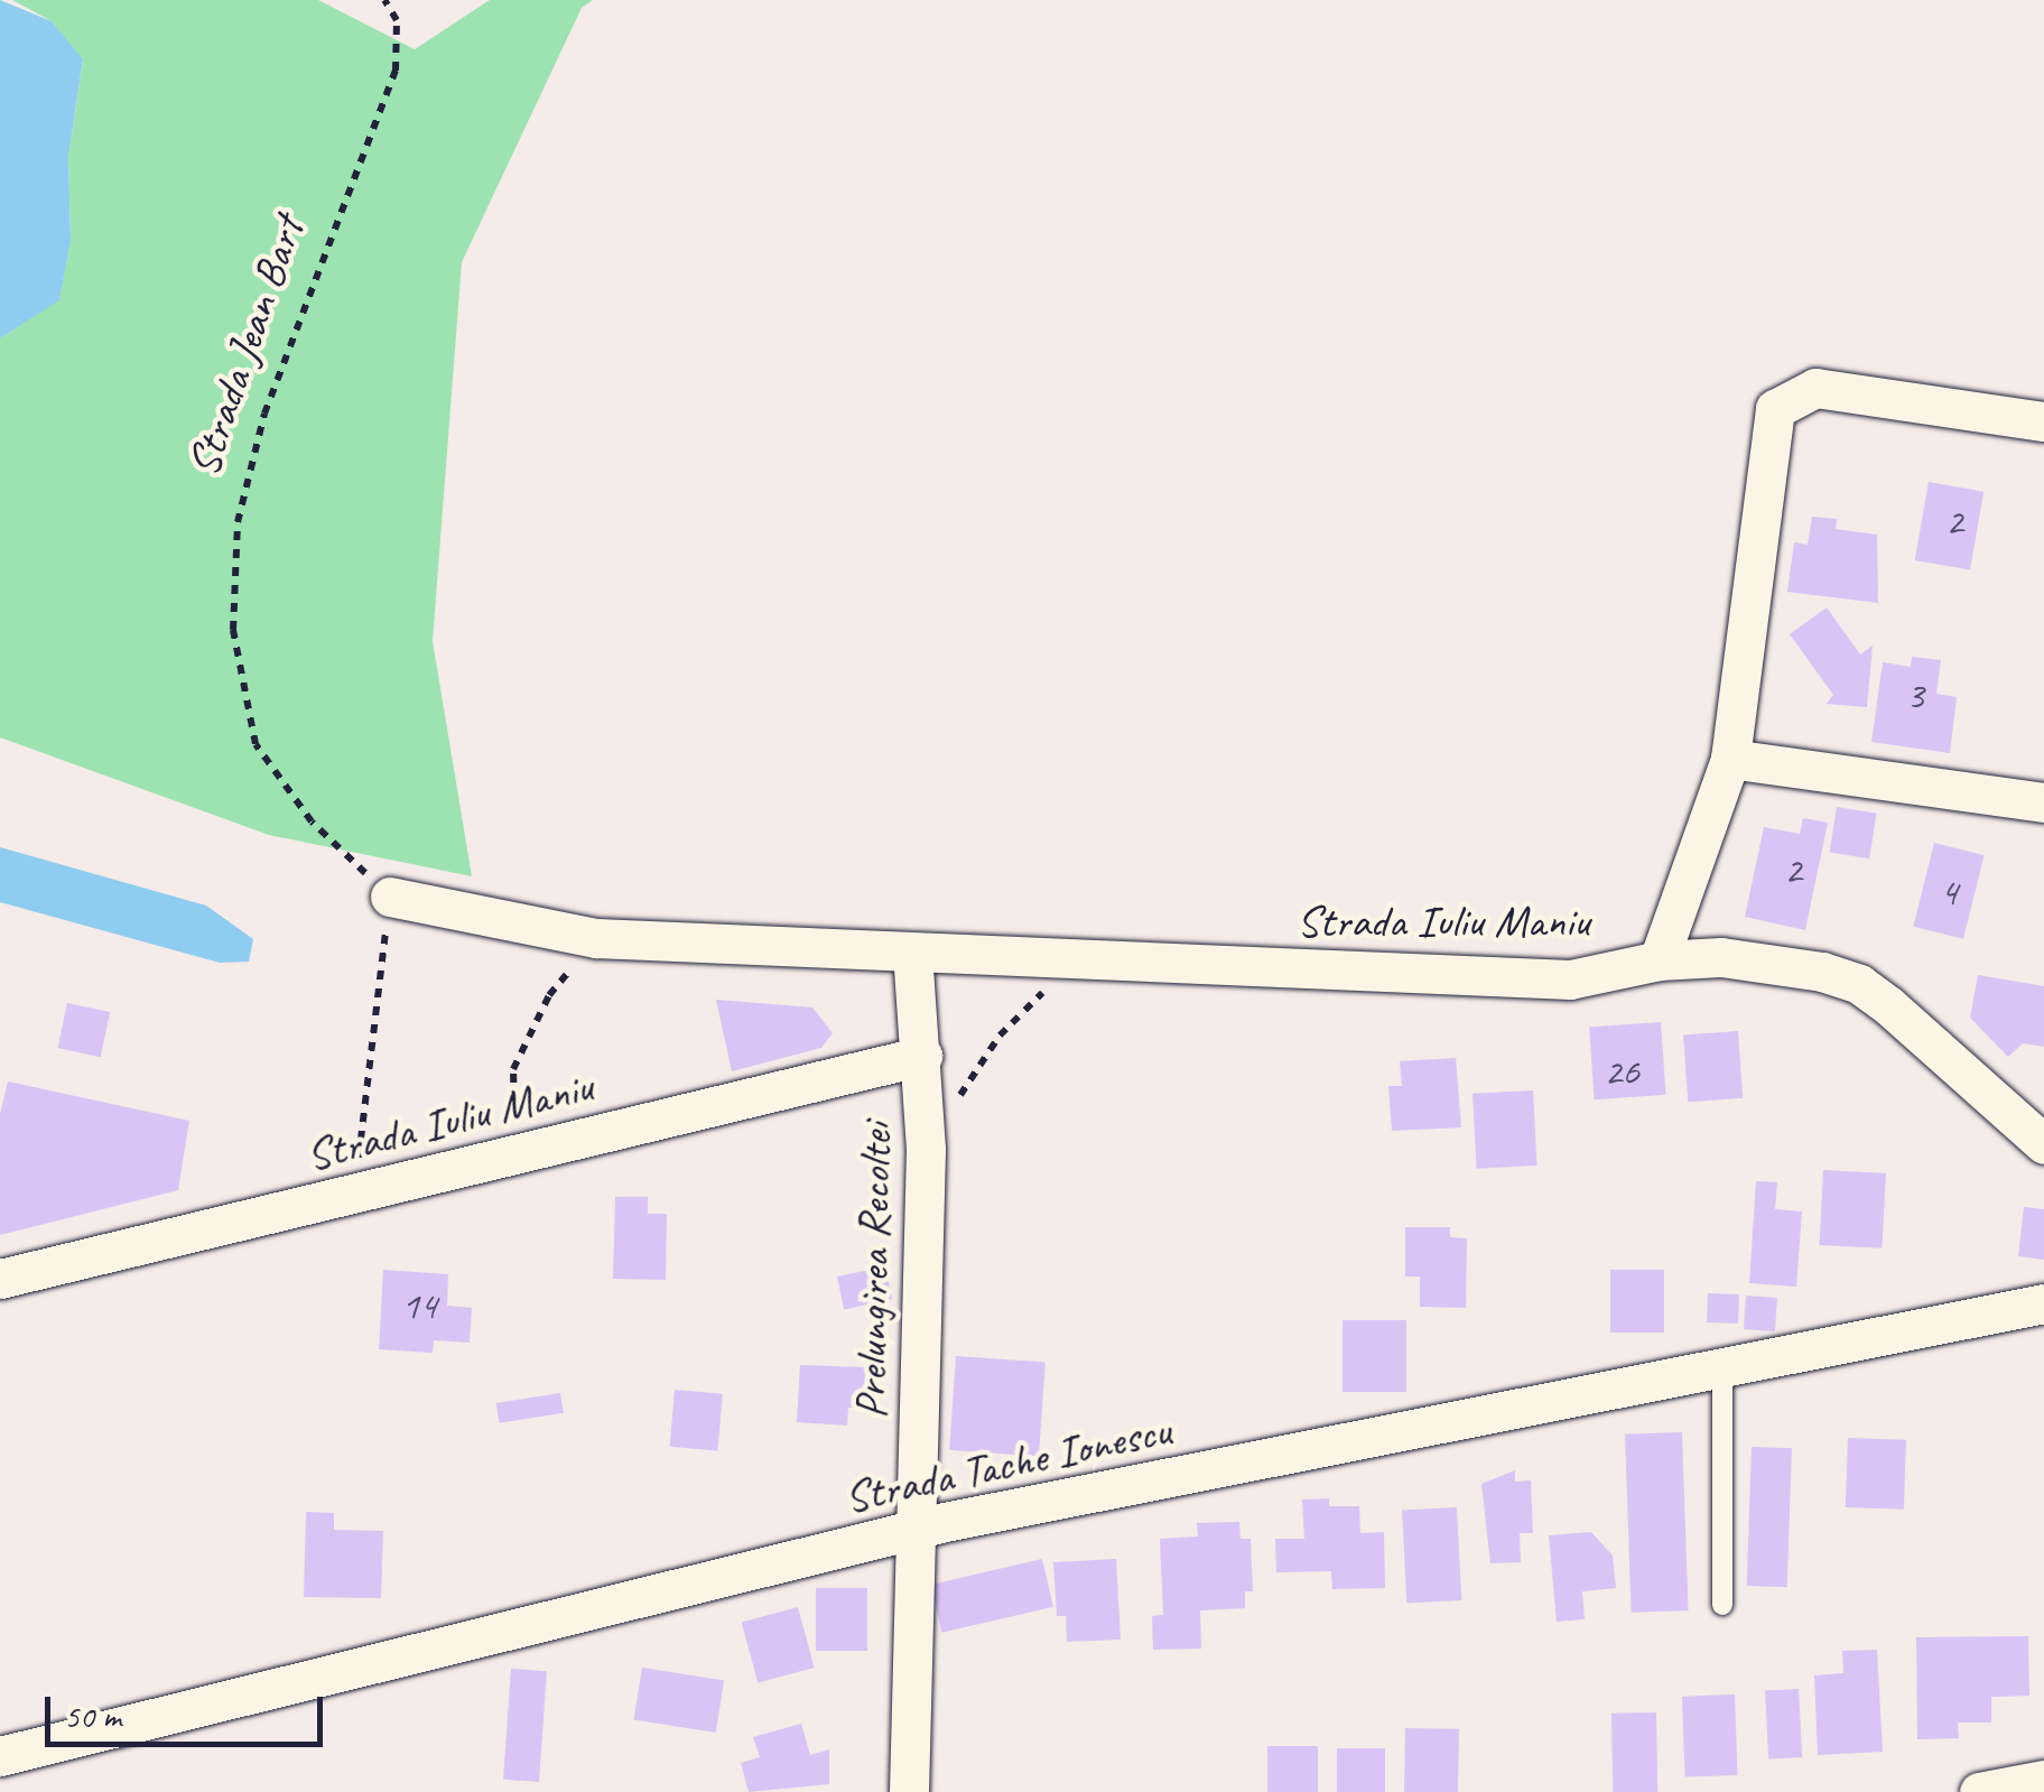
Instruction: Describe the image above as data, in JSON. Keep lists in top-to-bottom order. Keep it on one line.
{"streets":{"street":["Strada Iuliu Maniu","Prelungirea Recoltei","Strada Tache Ionescu"],"path":["Strada Jean Bart"]},"crossings":[["Strada Iuliu Maniu","Prelungirea Recoltei"],["Prelungirea Recoltei","Strada Tache Ionescu"]],"house_numbers":["2","3","2","4","26","14"],"scale_bar":"50 m"}
